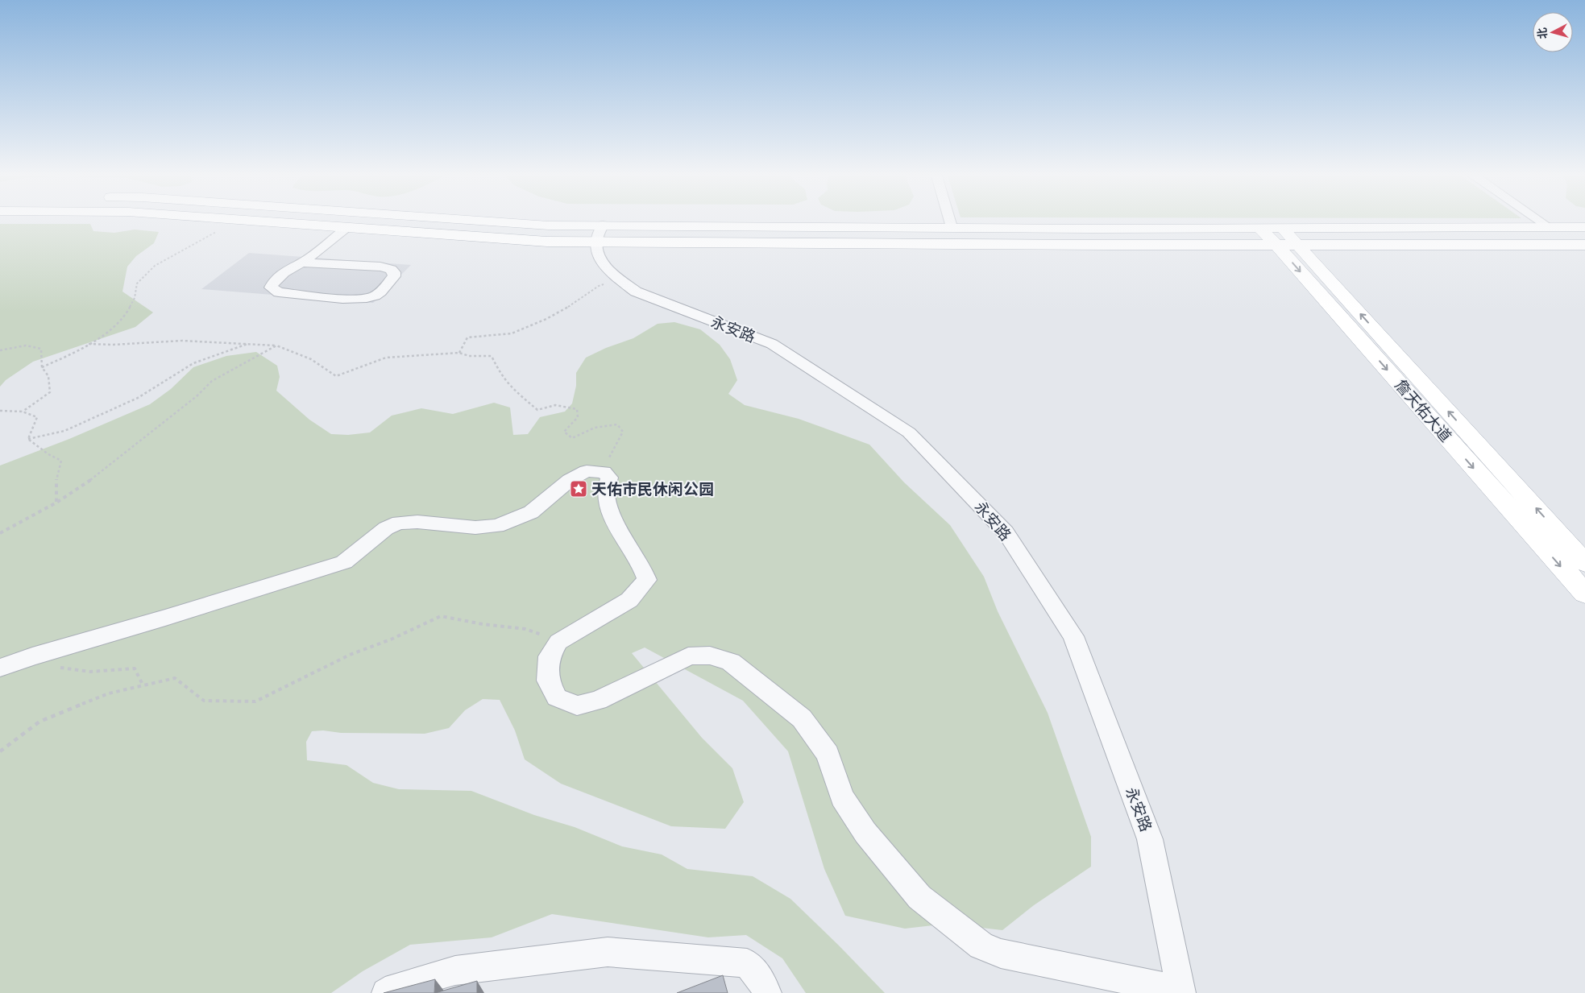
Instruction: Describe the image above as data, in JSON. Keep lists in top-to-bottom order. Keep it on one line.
{"streets":{"main road":["詹天佑大道"],"street":["永安路"]},"places":{"place":["天佑市民休闲公园"]},"north":"left"}
